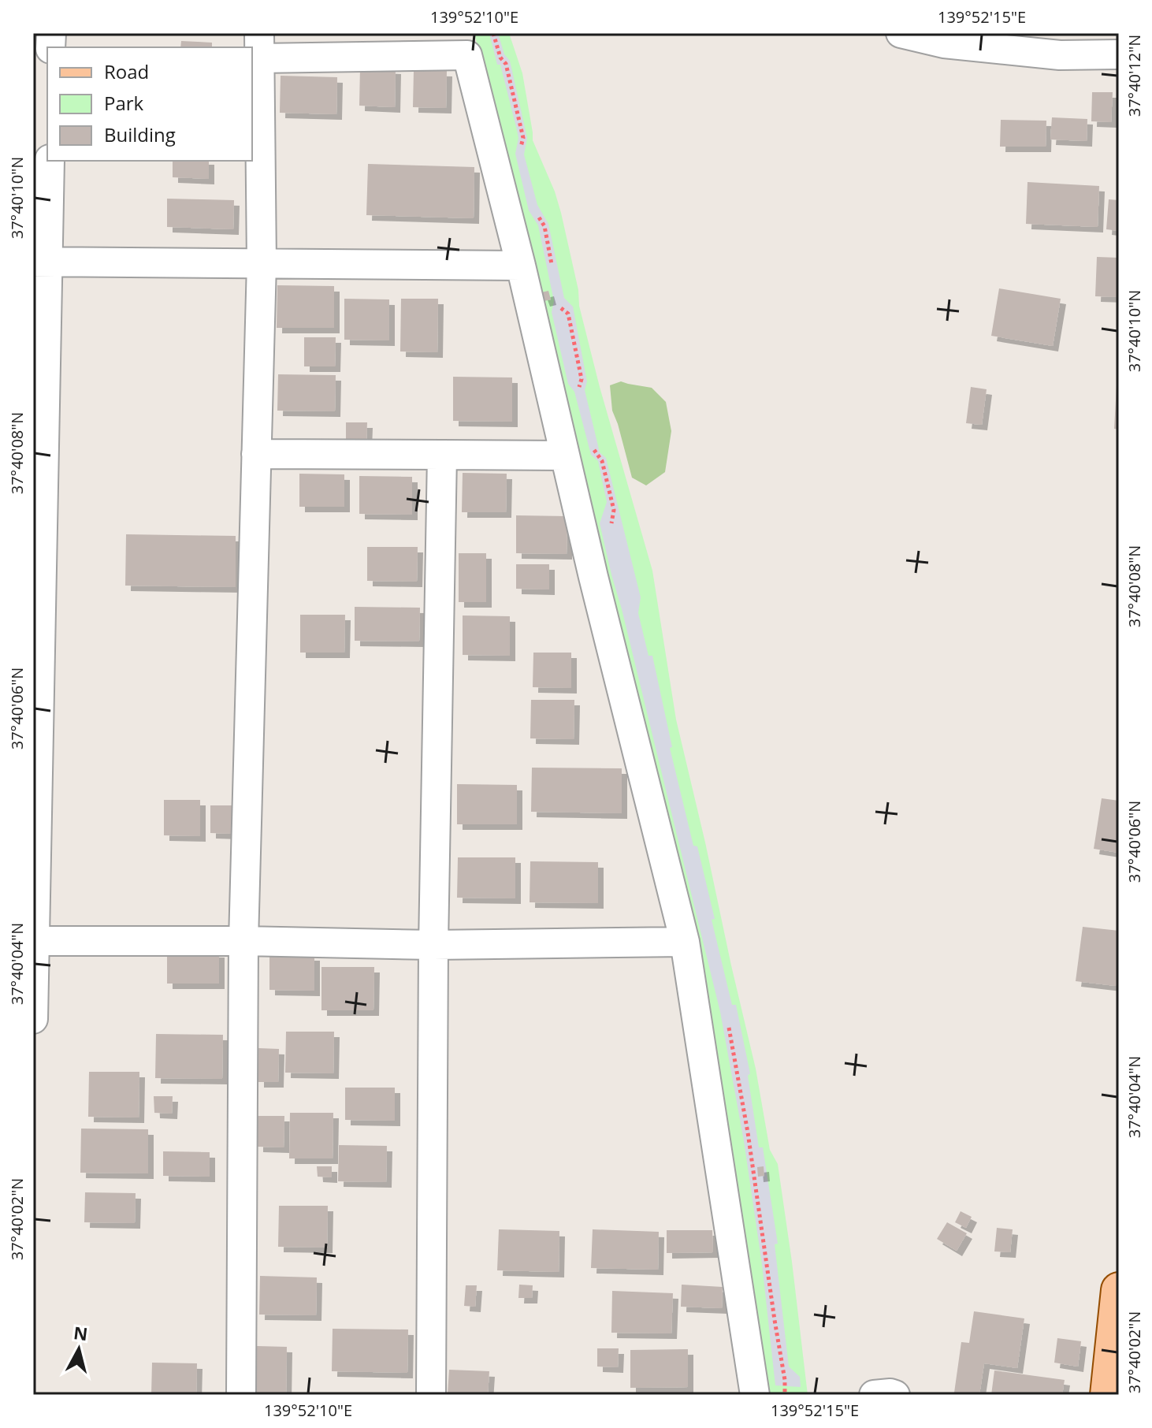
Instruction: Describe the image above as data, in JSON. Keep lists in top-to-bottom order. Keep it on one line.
{"legend":["Road","Park","Building"],"north":"top","coordinates":["139°52'10\"E","139°52'15\"E","37°40'12\"N","37°40'10\"N","37°40'08\"N","37°40'06\"N","37°40'04\"N","37°40'02\"N"]}
